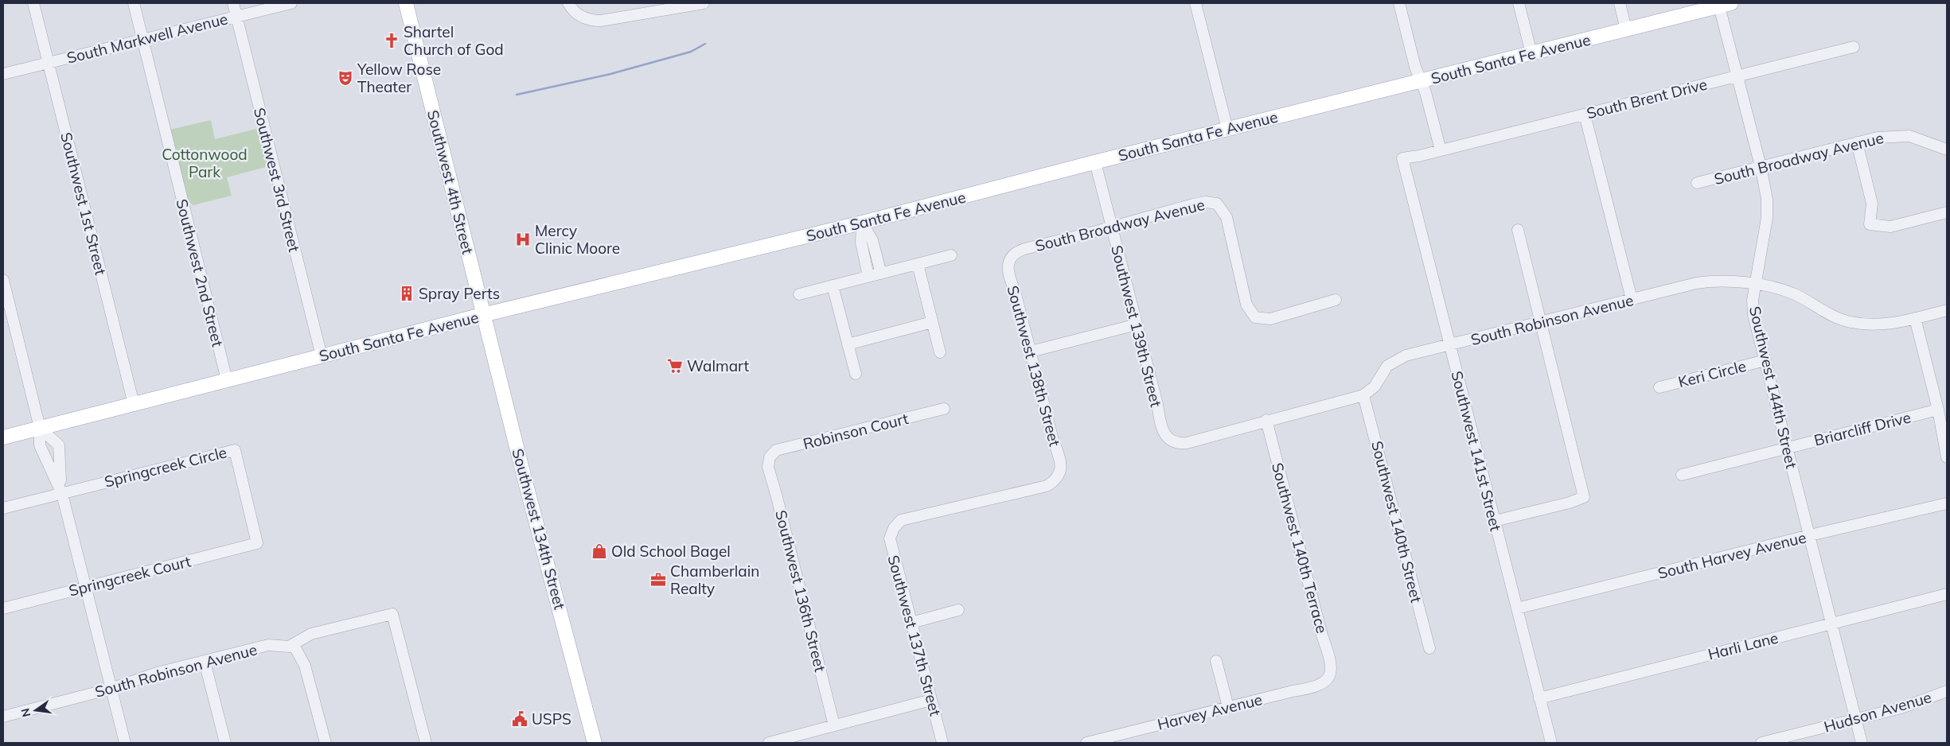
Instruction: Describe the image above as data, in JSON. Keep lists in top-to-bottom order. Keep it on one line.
{"streets":{"main road":["South Santa Fe Avenue","Southwest 4th Street","Southwest 134th Street"],"street":["South Markwell Avenue","South Brent Drive","South Broadway Avenue","Southwest 3rd Street","Southwest 1st Street","Southwest 2nd Street","South Robinson Avenue","Southwest 139th Street","Southwest 138th Street","Keri Circle","Southwest 144th Street","Briarcliff Drive","Robinson Court","Southwest 141st Street","Springcreek Circle","Southwest 140th Street","Southwest 140th Terrace","South Harvey Avenue","Springcreek Court","Southwest 136th Street","Southwest 137th Street","Harli Lane","Harvey Avenue","Hudson Avenue"]},"crossings":[["South Markwell Avenue","Southwest 3rd Street"],["South Markwell Avenue","Southwest 1st Street"],["South Markwell Avenue","Southwest 2nd Street"],["South Santa Fe Avenue","Southwest 3rd Street"],["South Santa Fe Avenue","Southwest 4th Street"],["South Santa Fe Avenue","Southwest 1st Street"],["South Santa Fe Avenue","Southwest 2nd Street"],["South Santa Fe Avenue","Southwest 139th Street"],["South Santa Fe Avenue","Southwest 144th Street"],["South Santa Fe Avenue","Southwest 134th Street"],["South Brent Drive","Southwest 144th Street"],["South Brent Drive","Southwest 141st Street"],["South Broadway Avenue","Southwest 139th Street"],["South Broadway Avenue","Southwest 138th Street"],["South Broadway Avenue","Southwest 144th Street"],["Southwest 4th Street","Southwest 134th Street"],["South Robinson Avenue","Southwest 139th Street"],["South Robinson Avenue","Southwest 144th Street"],["South Robinson Avenue","Southwest 141st Street"],["South Robinson Avenue","Southwest 140th Street"],["South Robinson Avenue","Southwest 140th Terrace"],["Southwest 138th Street","Southwest 137th Street"],["Keri Circle","Southwest 144th Street"],["Southwest 144th Street","Briarcliff Drive"],["Southwest 144th Street","South Harvey Avenue"],["Southwest 144th Street","Harli Lane"],["Southwest 144th Street","Hudson Avenue"],["Robinson Court","Southwest 136th Street"],["Southwest 141st Street","South Harvey Avenue"],["Southwest 141st Street","Harli Lane"],["Springcreek Circle","Springcreek Court"],["Southwest 140th Terrace","Harvey Avenue"]],"parks":["Cottonwood Park"],"places":{"church":["Shartel Church of God"],"theatre":["Yellow Rose Theater"],"hospital":["Mercy Clinic Moore"],"building":["Spray Perts"],"supermarket":["Walmart"],"shop":["Old School Bagel"],"office":["Chamberlain Realty"],"public building":["USPS"]},"north":"left"}
